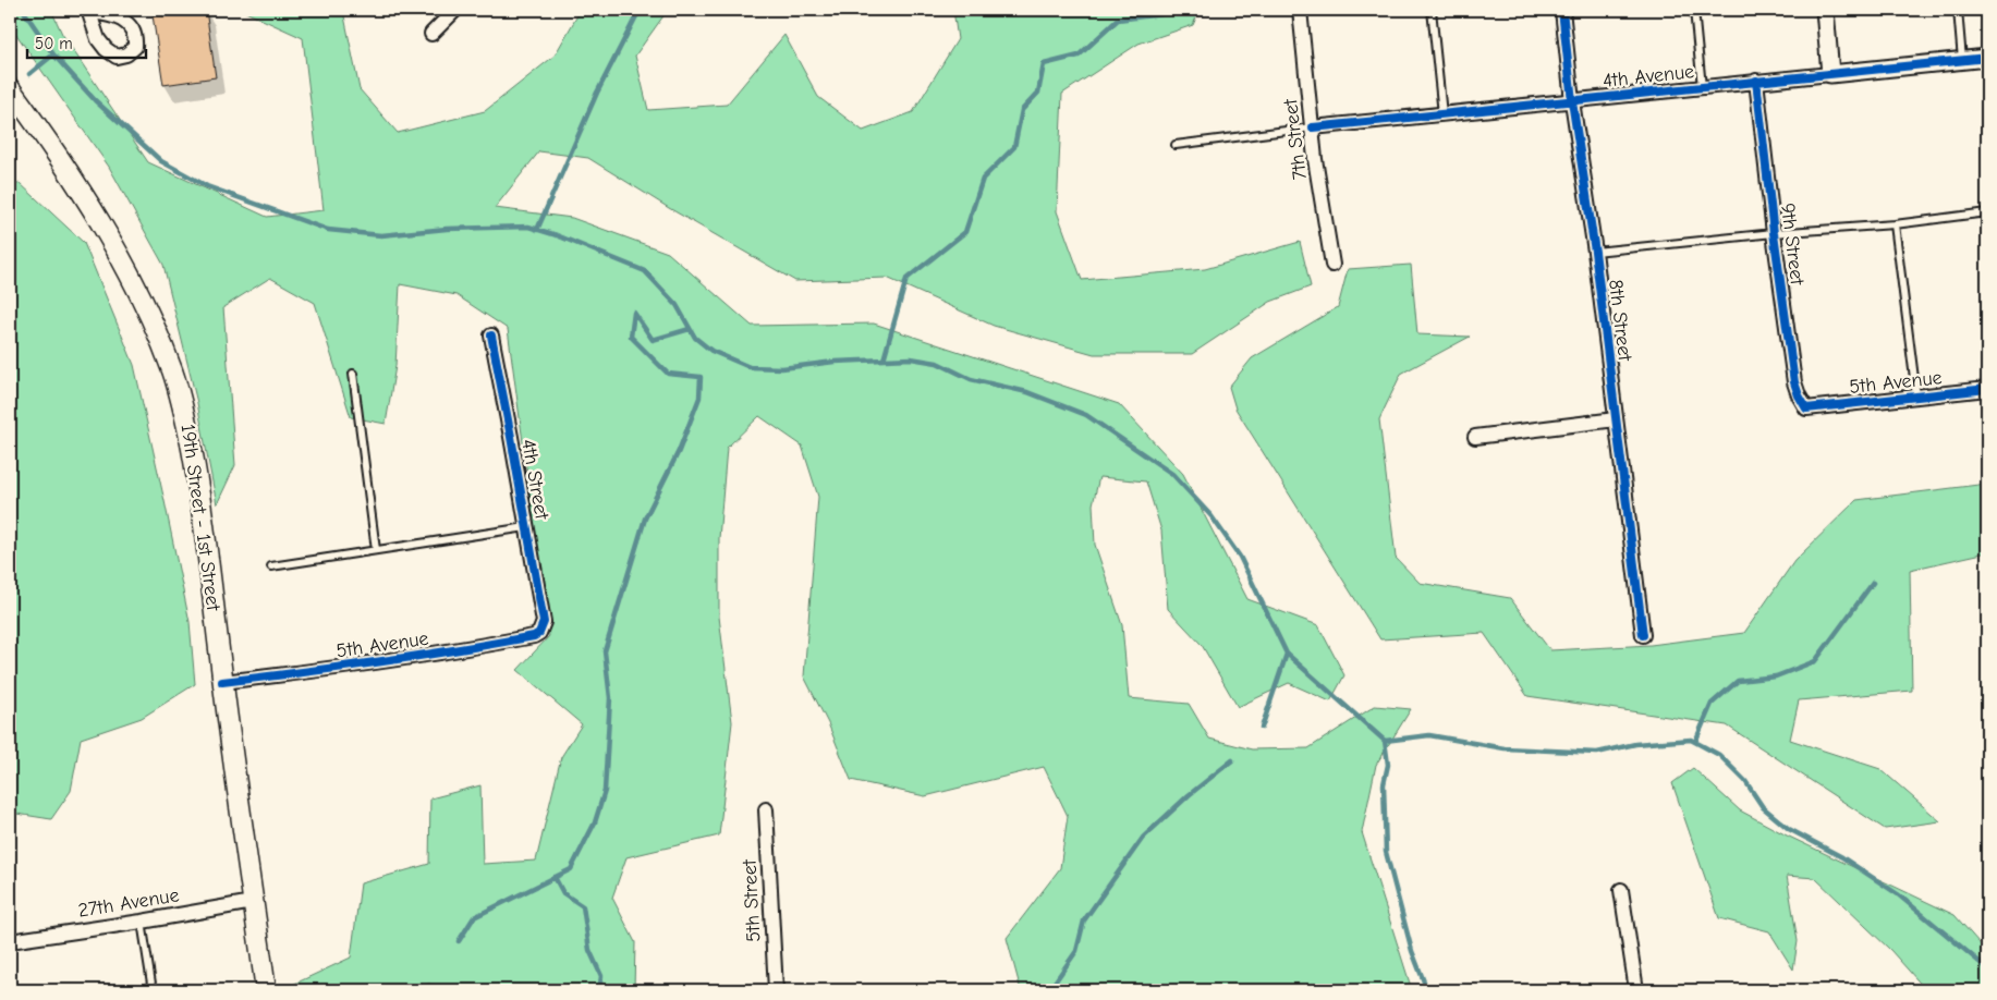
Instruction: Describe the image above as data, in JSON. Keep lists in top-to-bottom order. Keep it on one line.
{"streets":{"main road":["19th Street - 1st Street"],"street":["4th Avenue","7th Street","9th Street","8th Street","5th Avenue","4th Street","5th Street","27th Avenue"]},"crossings":[["4th Avenue","7th Street"],["4th Avenue","9th Street"],["4th Avenue","8th Street"],["9th Street","5th Avenue"],["5th Avenue","4th Street"],["5th Avenue","19th Street - 1st Street"],["19th Street - 1st Street","27th Avenue"]],"scale_bar":"50 m"}
